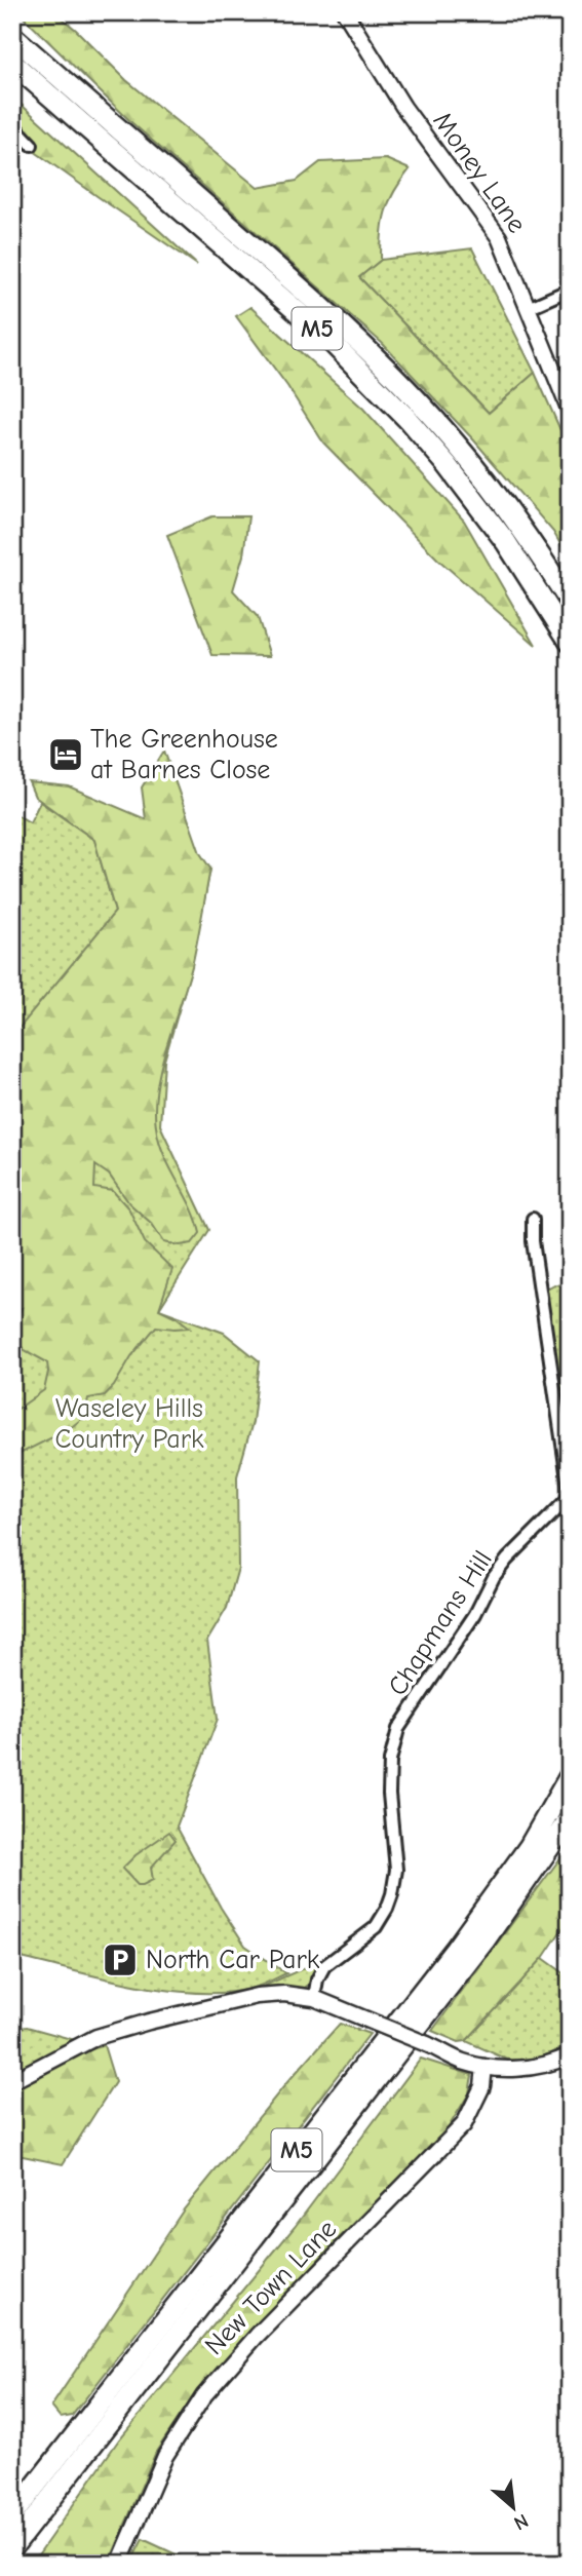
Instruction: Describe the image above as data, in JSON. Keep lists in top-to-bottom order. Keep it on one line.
{"streets":{"highway":["M5"],"street":["Money Lane","Chapmans Hill","New Town Lane"]},"parks":["Waseley Hills Country Park"],"places":{"hotel":["The Greenhouse at Barnes Close"],"parking":["North Car Park"]},"north":"bottom right"}
